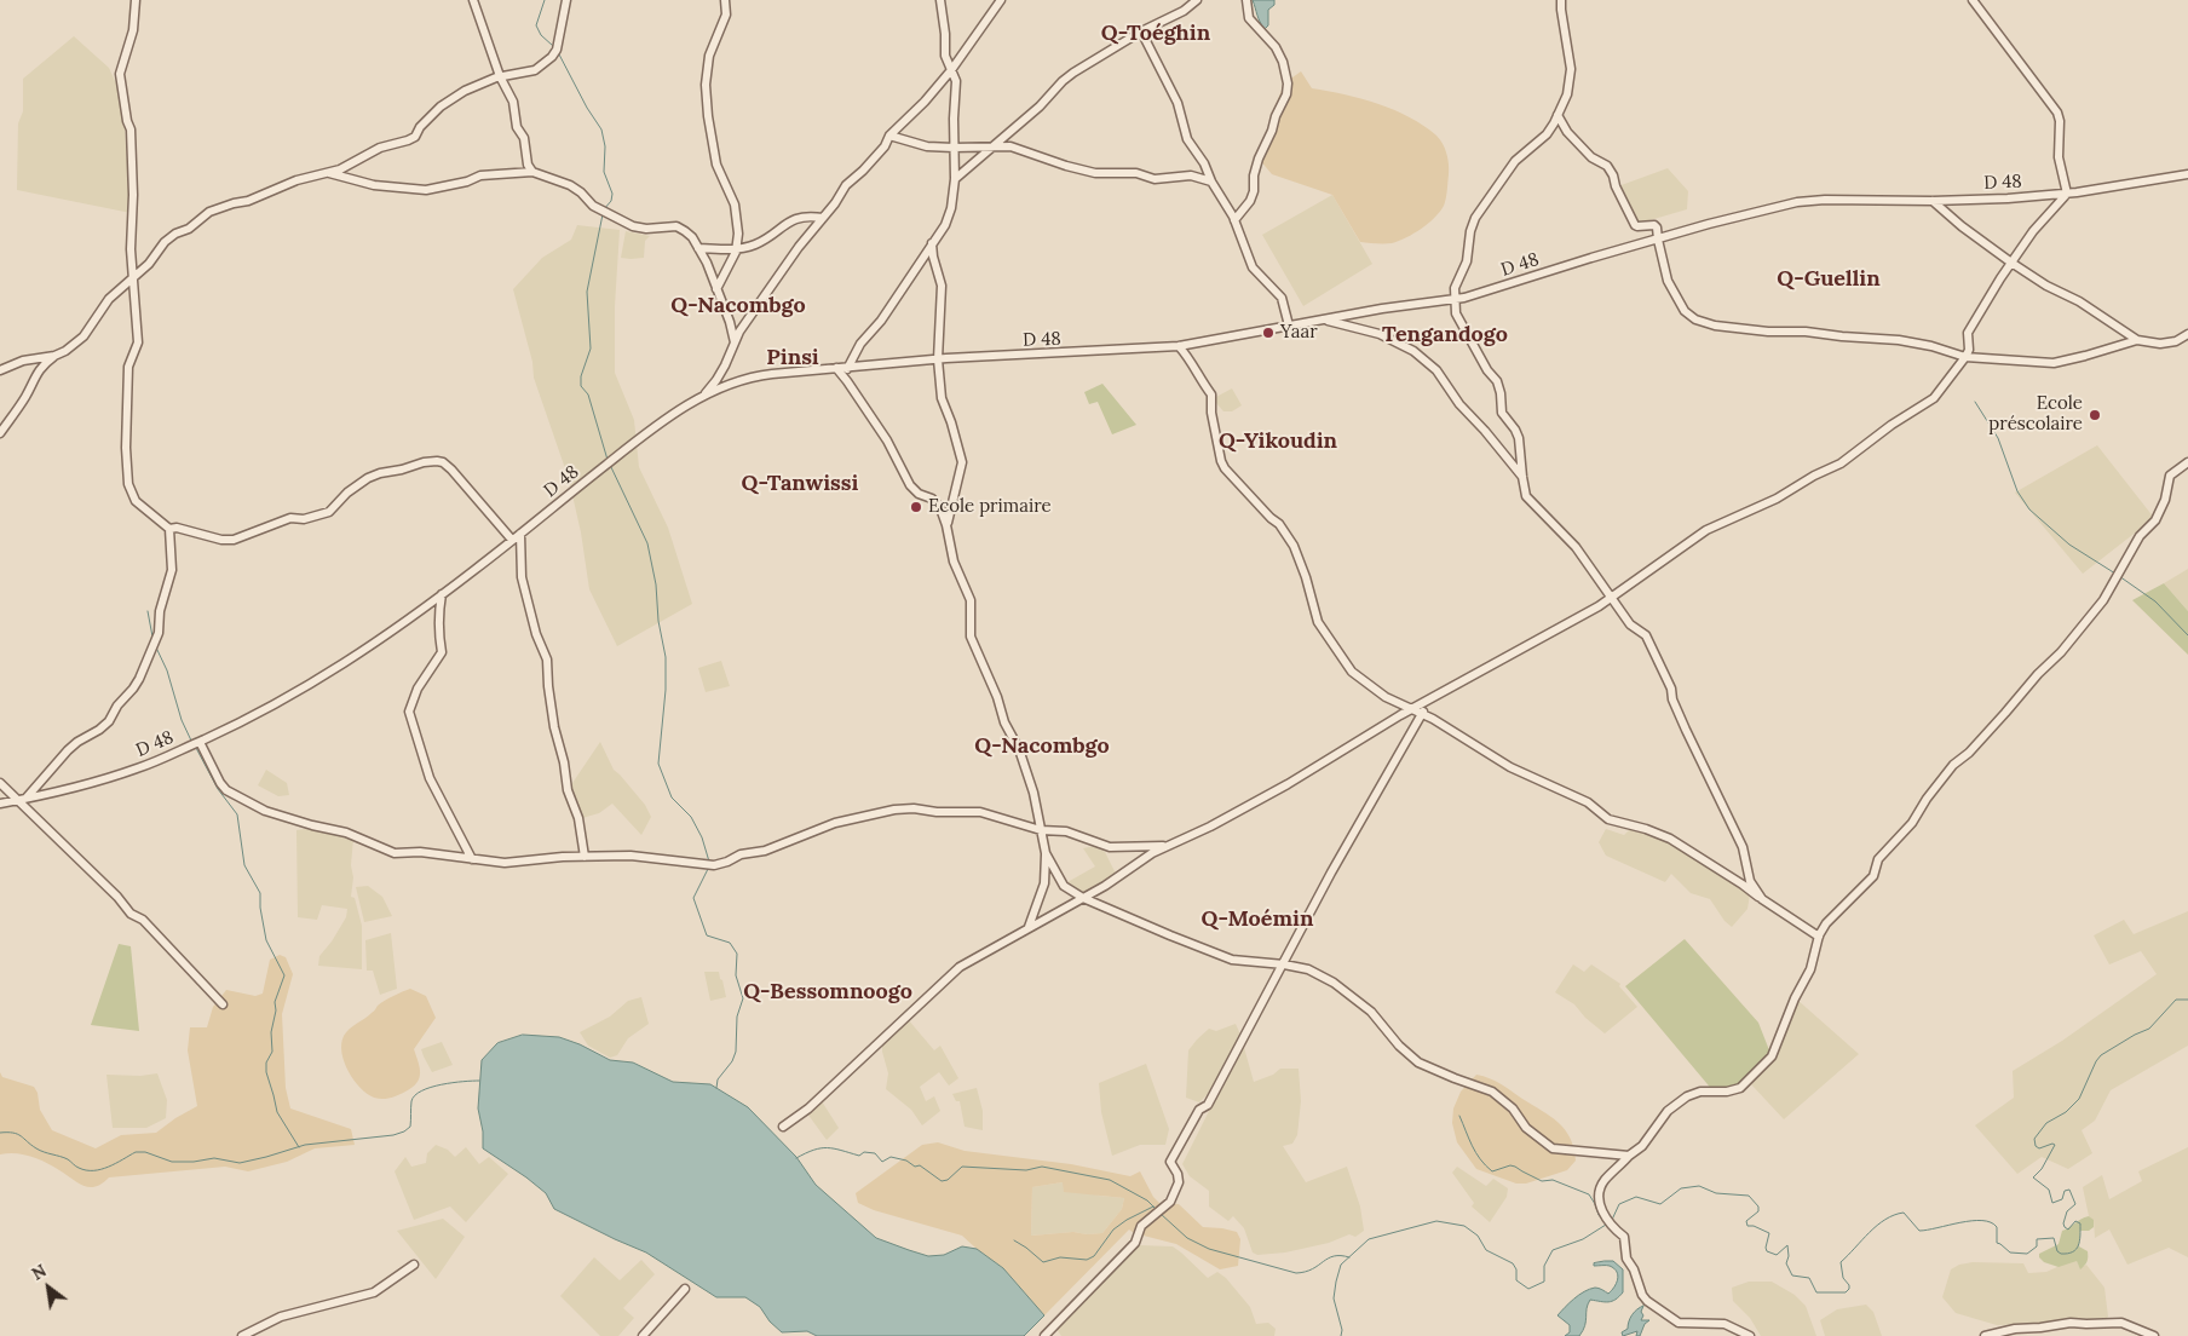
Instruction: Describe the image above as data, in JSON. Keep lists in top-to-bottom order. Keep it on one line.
{"streets":{"street":["D 48"]},"districts":["Q-Toéghin","Q-Guellin","Q-Nacombgo","Tengandogo","Pinsi","Q-Yikoudin","Q-Tanwissi","Q-Nacombgo","Q-Moémin","Q-Bessomnoogo"],"places":["Yaar","Ecole préscolaire","Ecole primaire"],"north":"top left"}
